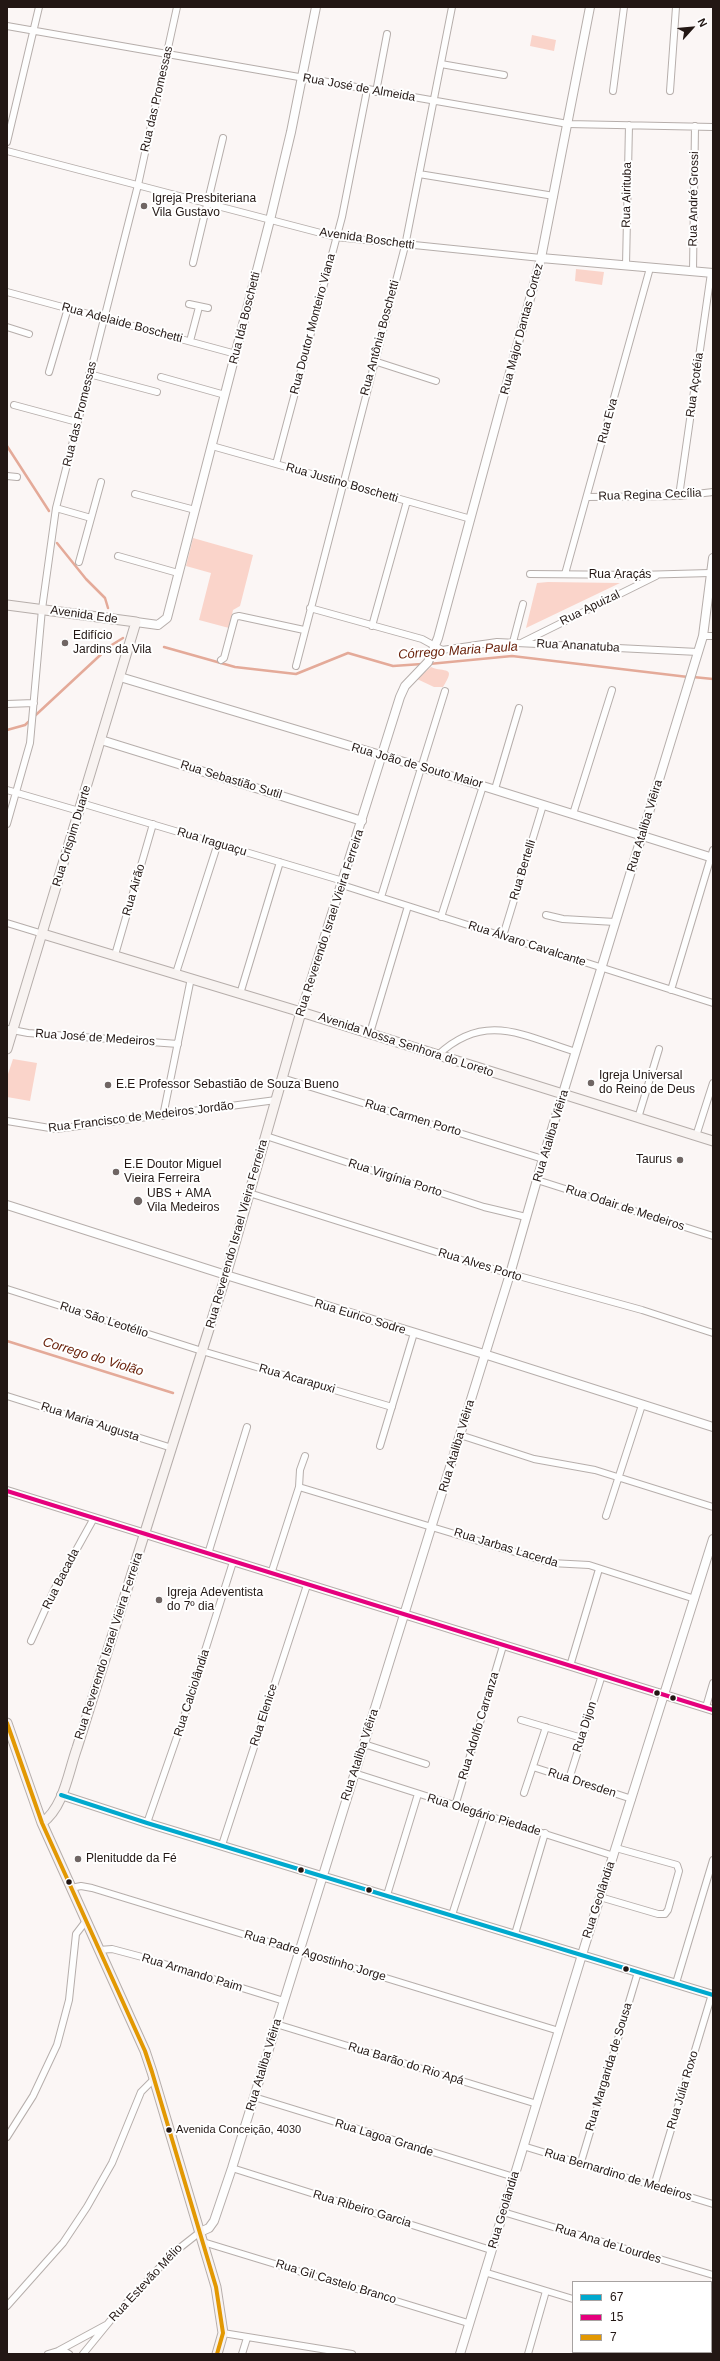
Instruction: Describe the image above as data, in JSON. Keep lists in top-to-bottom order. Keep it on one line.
{"streets":{"main road":["Avenida Ede","Rua Crispim Duarte","Rua Reverendo Israel Vieira Ferreira","Avenida Nossa Senhora do Loreto"],"street":["Rua José de Almeida","Rua das Promessas","Rua Airituba","Rua André Grossi","Avenida Boschetti","Rua Ida Boschetti","Rua Adelaide Boschetti","Rua Doutor Monteiro Viana","Rua Major Dantas Cortez","Rua Antônia Boschetti","Rua Açotéia","Rua Eva","Rua Justino Boschetti","Rua Regina Cecília","Rua Araçás","Rua Apuizal","Rua Ananatuba","Rua João de Souto Maior","Rua Sebastião Sutil","Rua Ataliba Viêira","Rua Iraguaçu","Rua Bertelli","Rua Airão","Rua Álvaro Cavalcante","Rua José de Medeiros","Rua Francisco de Medeiros Jordão","Rua Carmen Porto","Rua Virgínia Porto","Rua Odair de Medeiros","Rua Alves Porto","Rua Eurico Sodre","Rua São Leotélio","Rua Acarapuxi","Rua Maria Augusta","Rua Jarbas Lacerda","Rua Bacada","Rua Calciolândia","Rua Elenice","Rua Adolfo Carranza","Rua Dijon","Rua Dresden","Rua Olegário Piedade","Rua Geolândia","Rua Padre Agostinho Jorge","Rua Armando Paim","Rua Barão do Rio Apá","Rua Margarida de Sousa","Rua Júlia Roxo","Rua Lagoa Grande","Rua Bernardino de Medeiros","Rua Ribeiro Garcia","Rua Ana de Lourdes","Rua Gil Castelo Branco","Rua Estevão Mélio"]},"crossings":[["Rua José de Almeida","Rua das Promessas"],["Rua José de Almeida","Rua Airituba"],["Rua José de Almeida","Rua André Grossi"],["Rua José de Almeida","Rua Ida Boschetti"],["Rua José de Almeida","Rua Doutor Monteiro Viana"],["Rua José de Almeida","Rua Major Dantas Cortez"],["Rua José de Almeida","Rua Antônia Boschetti"],["Rua das Promessas","Avenida Boschetti"],["Rua das Promessas","Rua Adelaide Boschetti"],["Rua das Promessas","Avenida Ede"],["Rua das Promessas","Rua Iraguaçu"],["Rua Airituba","Avenida Boschetti"],["Rua André Grossi","Avenida Boschetti"],["Avenida Boschetti","Rua Ida Boschetti"],["Avenida Boschetti","Rua Doutor Monteiro Viana"],["Avenida Boschetti","Rua Major Dantas Cortez"],["Avenida Boschetti","Rua Antônia Boschetti"],["Avenida Boschetti","Rua Açotéia"],["Avenida Boschetti","Rua Eva"],["Rua Ida Boschetti","Rua Adelaide Boschetti"],["Rua Ida Boschetti","Rua Justino Boschetti"],["Rua Ida Boschetti","Avenida Ede"],["Rua Doutor Monteiro Viana","Rua Justino Boschetti"],["Rua Major Dantas Cortez","Rua Justino Boschetti"],["Rua Major Dantas Cortez","Rua Ananatuba"],["Rua Major Dantas Cortez","Rua Reverendo Israel Vieira Ferreira"],["Rua Antônia Boschetti","Rua Justino Boschetti"],["Rua Antônia Boschetti","Rua Ananatuba"],["Rua Açotéia","Rua Regina Cecília"],["Rua Eva","Rua Regina Cecília"],["Rua Eva","Rua Araçás"],["Rua Araçás","Rua Apuizal"],["Rua Araçás","Rua Ataliba Viêira"],["Rua Apuizal","Rua Ananatuba"],["Avenida Ede","Rua Crispim Duarte"],["Rua Ananatuba","Rua Ataliba Viêira"],["Rua Ananatuba","Rua Reverendo Israel Vieira Ferreira"],["Rua João de Souto Maior","Rua Ataliba Viêira"],["Rua João de Souto Maior","Rua Crispim Duarte"],["Rua João de Souto Maior","Rua Bertelli"],["Rua João de Souto Maior","Rua Reverendo Israel Vieira Ferreira"],["Rua Sebastião Sutil","Rua Crispim Duarte"],["Rua Sebastião Sutil","Rua Reverendo Israel Vieira Ferreira"],["Rua Ataliba Viêira","Rua Álvaro Cavalcante"],["Rua Ataliba Viêira","Avenida Nossa Senhora do Loreto"],["Rua Ataliba Viêira","Rua Carmen Porto"],["Rua Ataliba Viêira","Rua Virgínia Porto"],["Rua Ataliba Viêira","Rua Odair de Medeiros"],["Rua Ataliba Viêira","Rua Alves Porto"],["Rua Ataliba Viêira","Rua Eurico Sodre"],["Rua Ataliba Viêira","Rua Jarbas Lacerda"],["Rua Ataliba Viêira","Rua Olegário Piedade"],["Rua Ataliba Viêira","Rua Padre Agostinho Jorge"],["Rua Ataliba Viêira","Rua Armando Paim"],["Rua Ataliba Viêira","Rua Barão do Rio Apá"],["Rua Ataliba Viêira","Rua Lagoa Grande"],["Rua Ataliba Viêira","Rua Ribeiro Garcia"],["Rua Ataliba Viêira","Rua Estevão Mélio"],["Rua Crispim Duarte","Rua Iraguaçu"],["Rua Crispim Duarte","Rua José de Medeiros"],["Rua Crispim Duarte","Avenida Nossa Senhora do Loreto"],["Rua Iraguaçu","Rua Airão"],["Rua Iraguaçu","Rua Reverendo Israel Vieira Ferreira"],["Rua Iraguaçu","Rua Álvaro Cavalcante"],["Rua Bertelli","Rua Álvaro Cavalcante"],["Rua Airão","Avenida Nossa Senhora do Loreto"],["Rua Reverendo Israel Vieira Ferreira","Rua Álvaro Cavalcante"],["Rua Reverendo Israel Vieira Ferreira","Avenida Nossa Senhora do Loreto"],["Rua Reverendo Israel Vieira Ferreira","Rua Francisco de Medeiros Jordão"],["Rua Reverendo Israel Vieira Ferreira","Rua Carmen Porto"],["Rua Reverendo Israel Vieira Ferreira","Rua Virgínia Porto"],["Rua Reverendo Israel Vieira Ferreira","Rua Alves Porto"],["Rua Reverendo Israel Vieira Ferreira","Rua Eurico Sodre"],["Rua Reverendo Israel Vieira Ferreira","Rua São Leotélio"],["Rua Reverendo Israel Vieira Ferreira","Rua Acarapuxi"],["Rua Reverendo Israel Vieira Ferreira","Rua Maria Augusta"],["Rua São Leotélio","Rua Acarapuxi"],["Rua Jarbas Lacerda","Rua Geolândia"],["Rua Adolfo Carranza","Rua Olegário Piedade"],["Rua Dijon","Rua Dresden"],["Rua Dresden","Rua Geolândia"],["Rua Olegário Piedade","Rua Geolândia"],["Rua Geolândia","Rua Padre Agostinho Jorge"],["Rua Geolândia","Rua Barão do Rio Apá"],["Rua Geolândia","Rua Lagoa Grande"],["Rua Geolândia","Rua Bernardino de Medeiros"],["Rua Geolândia","Rua Ribeiro Garcia"],["Rua Geolândia","Rua Ana de Lourdes"],["Rua Geolândia","Rua Gil Castelo Branco"],["Rua Margarida de Sousa","Rua Bernardino de Medeiros"],["Rua Júlia Roxo","Rua Bernardino de Medeiros"]],"water":["Córrego Maria Paula","Corrego do Violão"],"places":["Igreja Presbiteriana Vila Gustavo","Edifício Jardins da Vila","Igreja Universal do Reino de Deus","E.E Professor Sebastião de Souza Bueno","Taurus","E.E Doutor Miguel Vieira Ferreira","UBS + AMA Vila Medeiros","Igreja Adeventista do 7º dia","Plenitudde da Fé","Avenida Conceição, 4030"],"lines":["transit line 15","transit line 7","transit line 67"],"legend":["67","15","7"],"north":"top right"}
